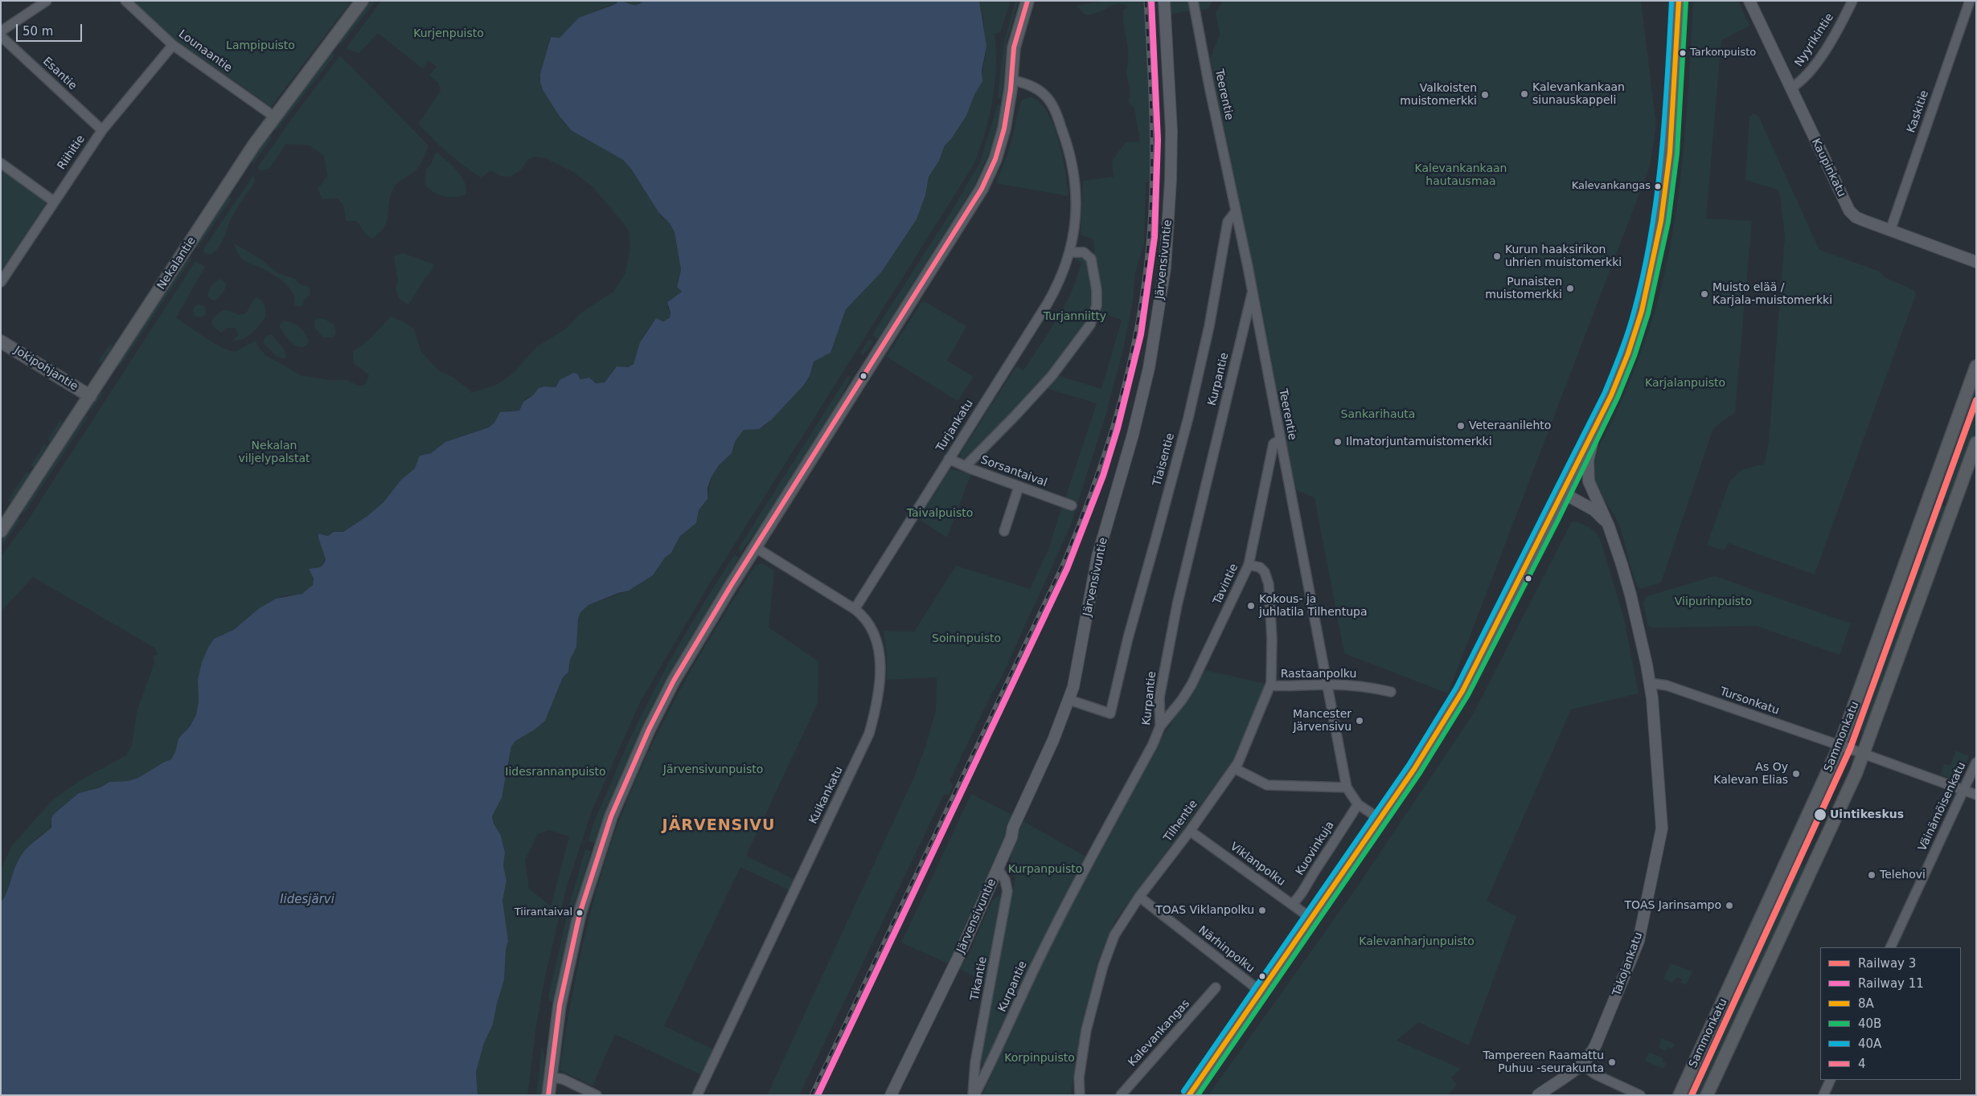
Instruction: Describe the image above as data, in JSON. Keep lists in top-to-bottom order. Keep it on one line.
{"streets":{"main road":["Nekalantie","Jokipohjantie","Sammonkatu"],"street":["Nyyrikintie","Lounaantie","Esantie","Teerentie","Kaskitie","Riihitie","Kaupinkatu","Järvensivuntie","Kurpantie","Turjankatu","Tiaisentie","Sorsantaival","Tavintie","Rastaanpolku","Tursonkatu","Kuikankatu","Väinämöisenkatu","Tilhentie","Kuovinkuja","Viklanpolku","Närhinpolku","Takojankatu","Tikantie","Kalevankangas"]},"crossings":[["Nyyrikintie","Kaupinkatu"],["Lounaantie","Riihitie"],["Lounaantie","Nekalantie"],["Esantie","Riihitie"],["Teerentie","Kurpantie"],["Teerentie","Tiaisentie"],["Teerentie","Tavintie"],["Teerentie","Rastaanpolku"],["Teerentie","Kuovinkuja"],["Kaskitie","Kaupinkatu"],["Järvensivuntie","Tiaisentie"],["Järvensivuntie","Tikantie"],["Nekalantie","Jokipohjantie"],["Kurpantie","Tavintie"],["Kurpantie","Tikantie"],["Turjankatu","Sorsantaival"],["Turjankatu","Kuikankatu"],["Tavintie","Tilhentie"],["Rastaanpolku","Tilhentie"],["Tursonkatu","Sammonkatu"],["Tursonkatu","Väinämöisenkatu"],["Tursonkatu","Takojankatu"],["Tilhentie","Viklanpolku"],["Tilhentie","Närhinpolku"],["Kuovinkuja","Viklanpolku"]],"districts":["JÄRVENSIVU"],"water":["Iidesjärvi"],"parks":["Kurjenpuisto","Lampipuisto","Kalevankankaan hautausmaa","Turjanniitty","Karjalanpuisto","Sankarihauta","Nekalan viljelypalstat","Taivalpuisto","Viipurinpuisto","Soininpuisto","Järvensivunpuisto","Iidesrannanpuisto","Kurpanpuisto","Kalevanharjunpuisto","Korpinpuisto"],"places":["Tarkonpuisto","Kalevankankaan siunauskappeli","Valkoisten muistomerkki","Kalevankangas","Kurun haaksirikon uhrien muistomerkki","Punaisten muistomerkki","Muisto elää / Karjala-muistomerkki","Veteraanilehto","Ilmatorjuntamuistomerkki","Kokous- ja juhlatila Tilhentupa","Mancester Järvensivu","As Oy Kalevan Elias","Uintikeskus","Telehovi","TOAS Jarinsampo","TOAS Viklanpolku","Tiirantaival","Tampereen Raamattu Puhuu -seurakunta"],"lines":["rail line 11","transit line 8A","transit line 40A","transit line 4","transit line 40B","rail line 3"],"legend":["Railway 3","Railway 11","8A","40B","40A","4"],"scale_bar":"50 m"}
